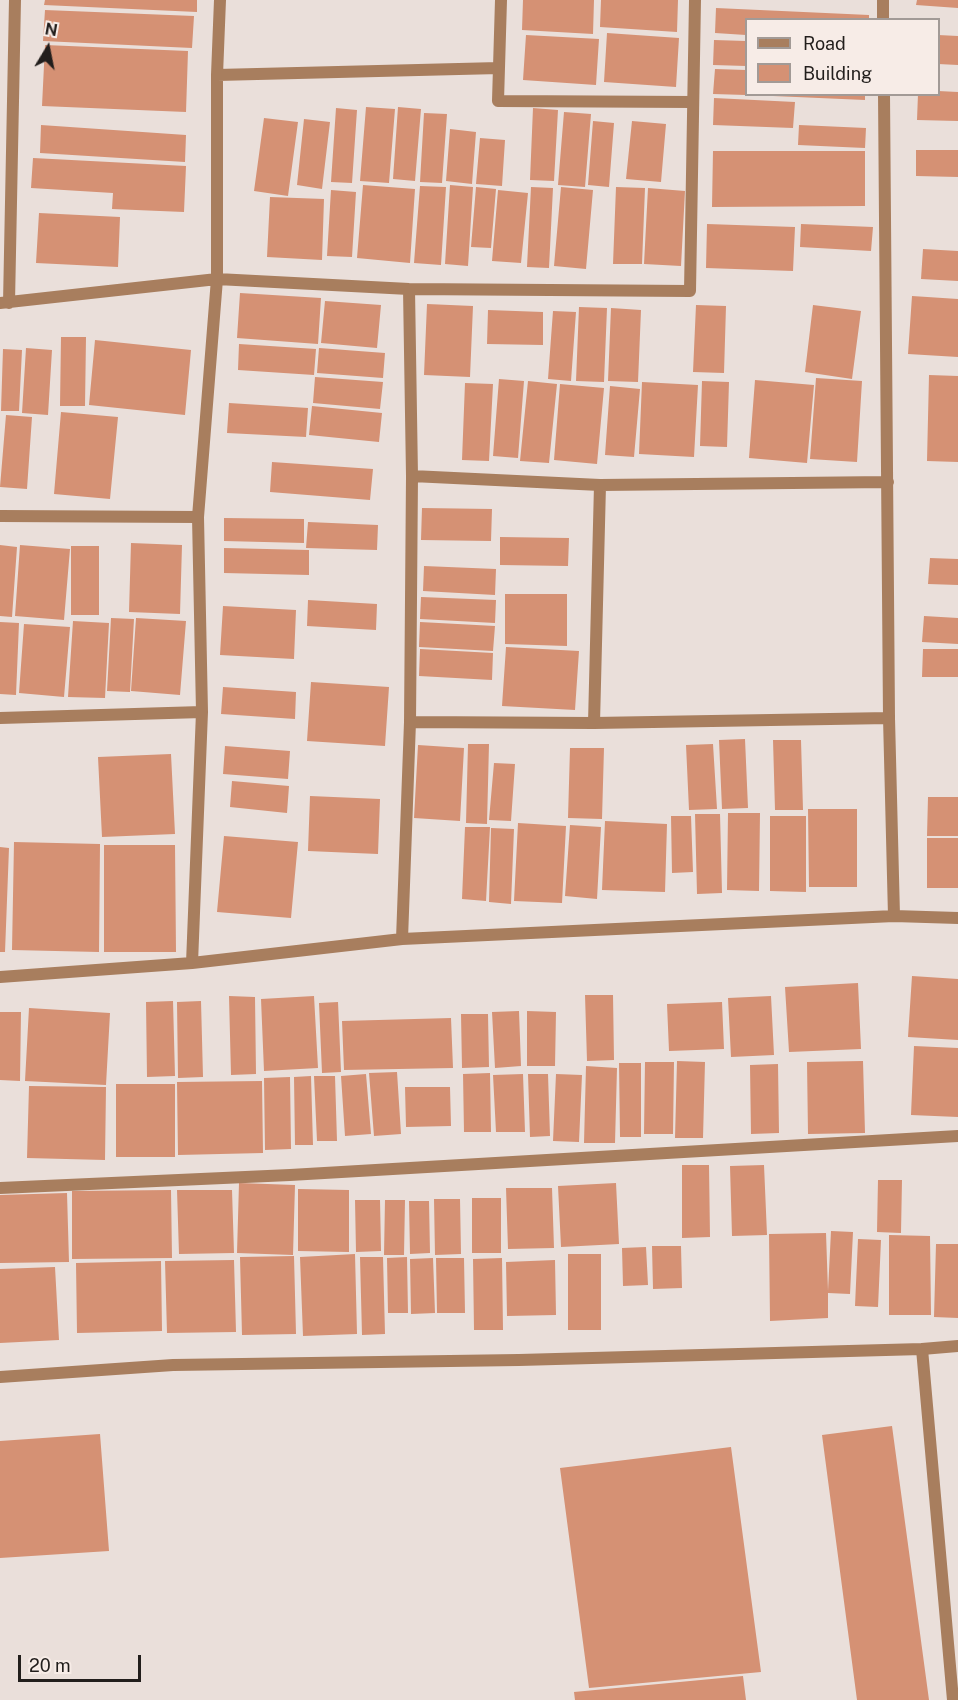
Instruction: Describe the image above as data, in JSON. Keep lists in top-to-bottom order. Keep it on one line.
{"legend":["Road","Building"],"scale_bar":"20 m","north":"top"}
